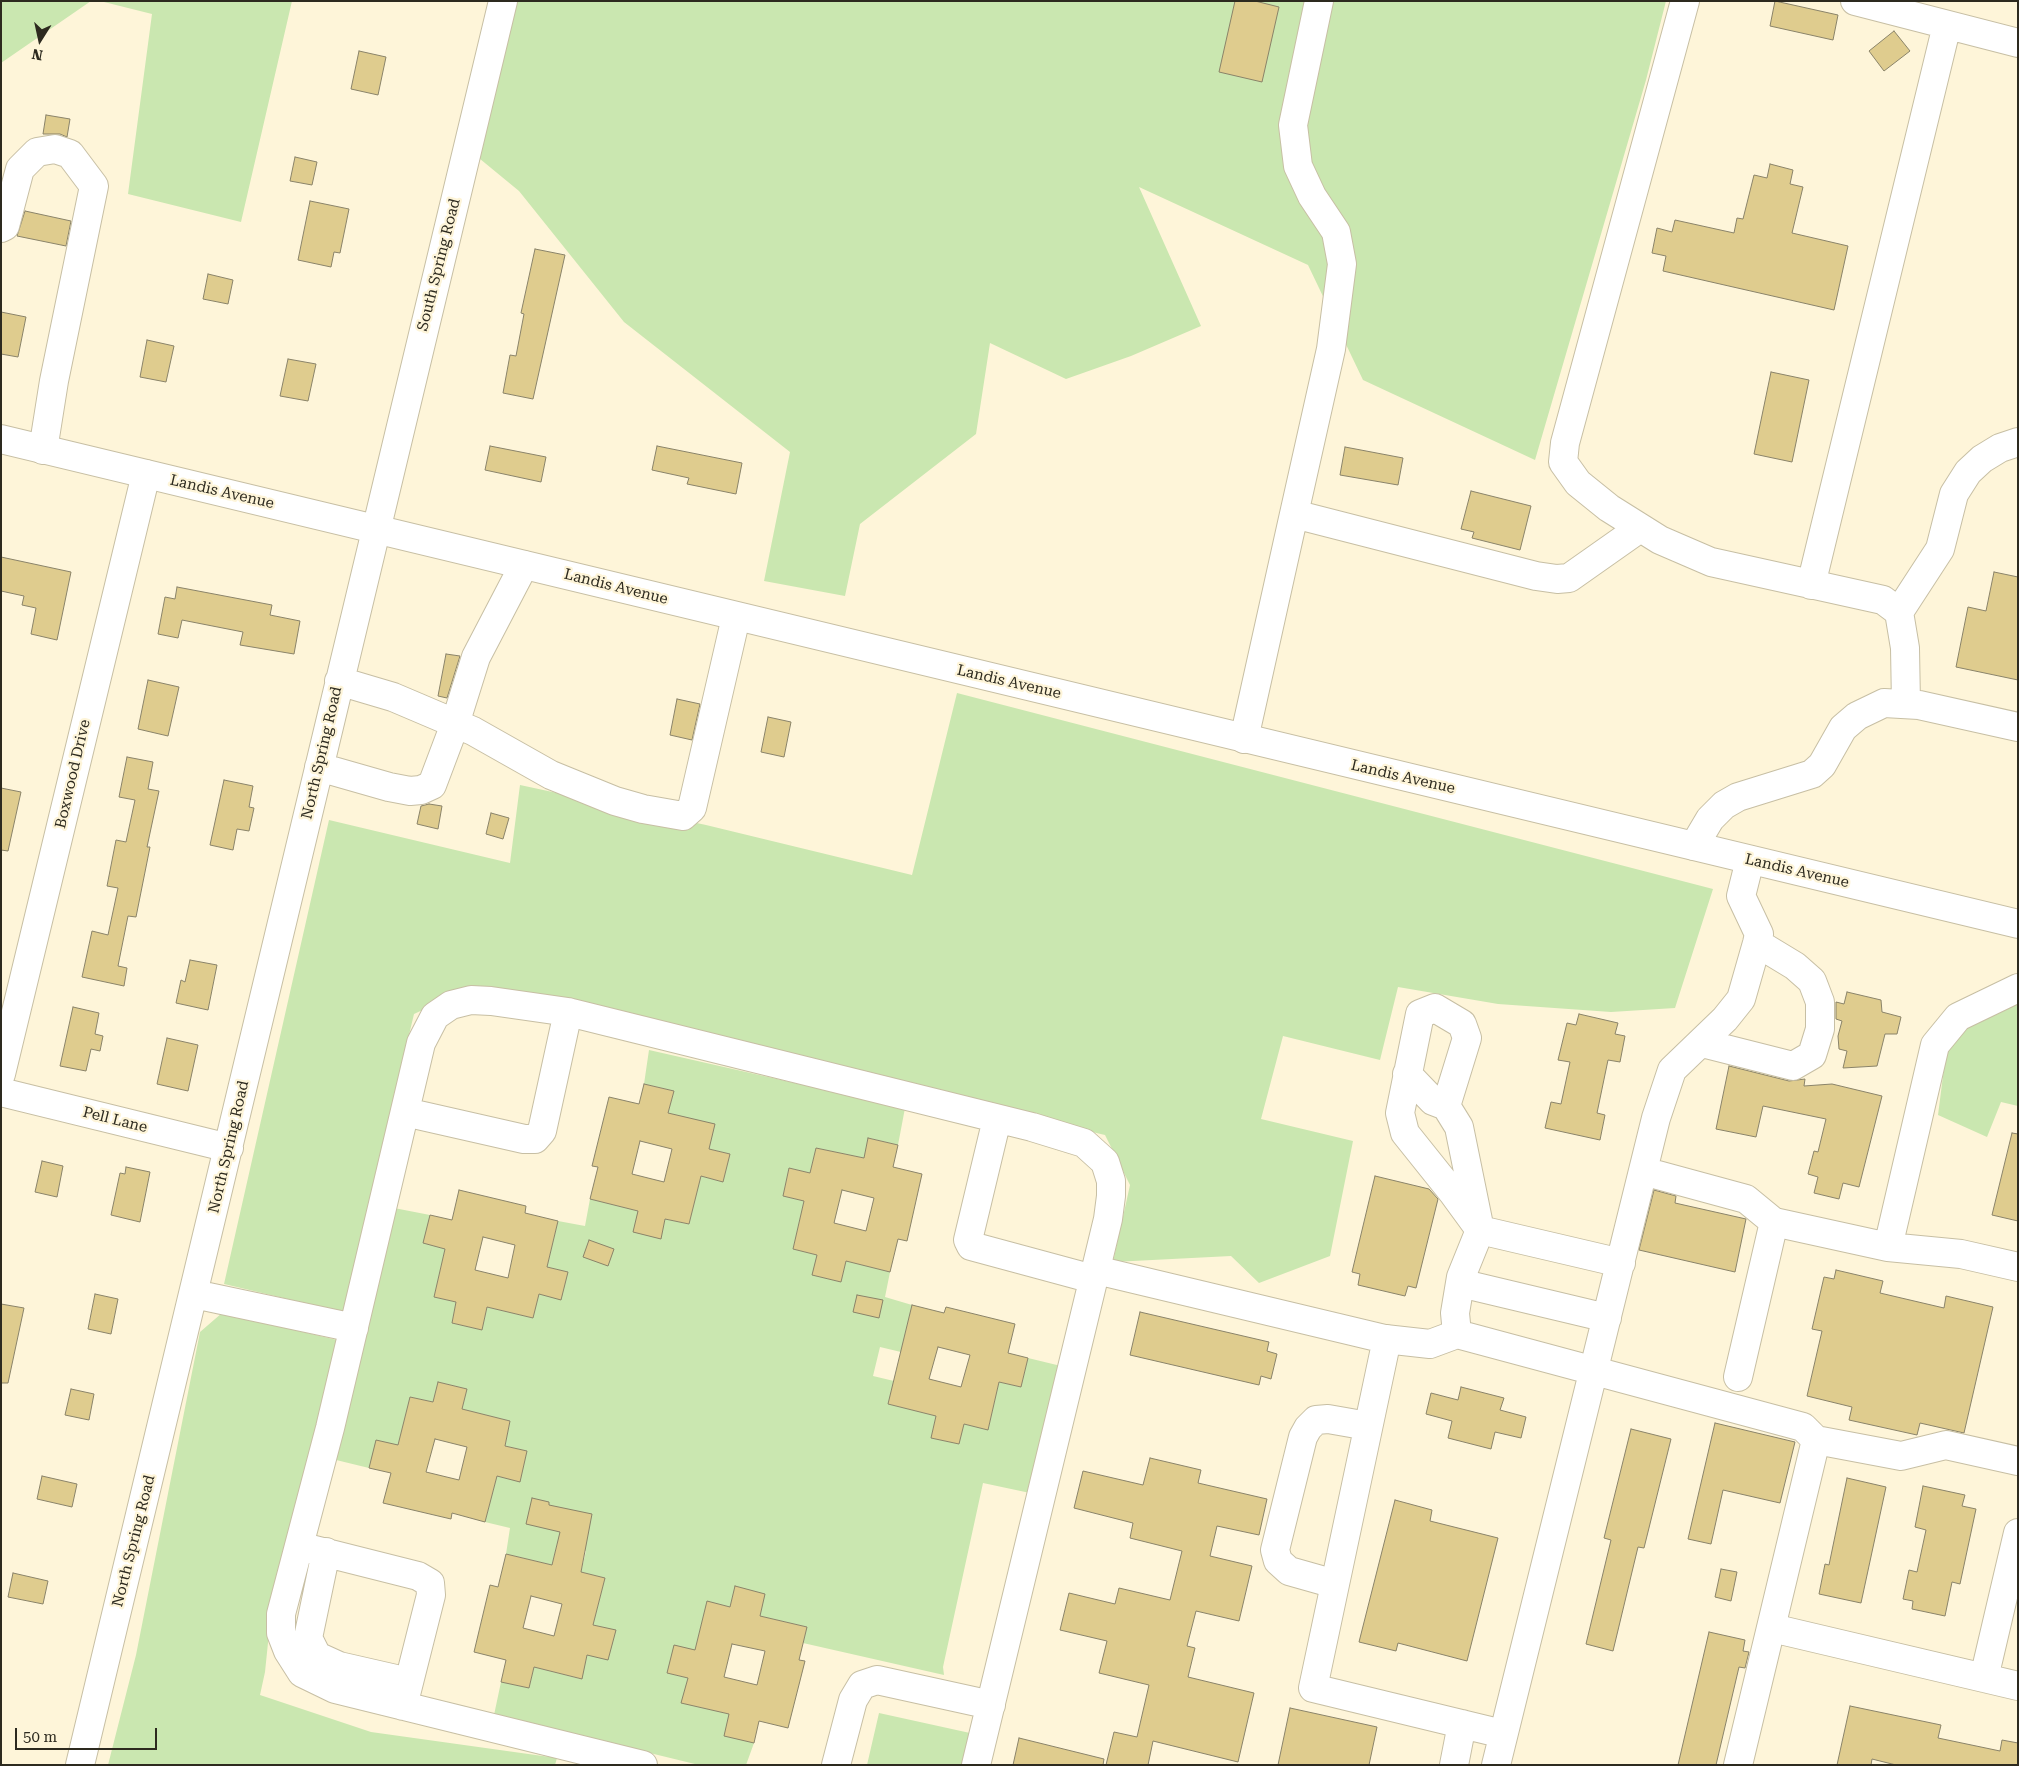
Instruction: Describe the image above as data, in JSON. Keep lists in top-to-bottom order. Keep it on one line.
{"streets":{"street":["South Spring Road","Landis Avenue","North Spring Road","Boxwood Drive","Pell Lane"]},"crossings":[["South Spring Road","Landis Avenue"],["South Spring Road","North Spring Road"],["Landis Avenue","North Spring Road"],["Landis Avenue","Boxwood Drive"],["North Spring Road","Pell Lane"]],"scale_bar":"50 m","north":"bottom"}
